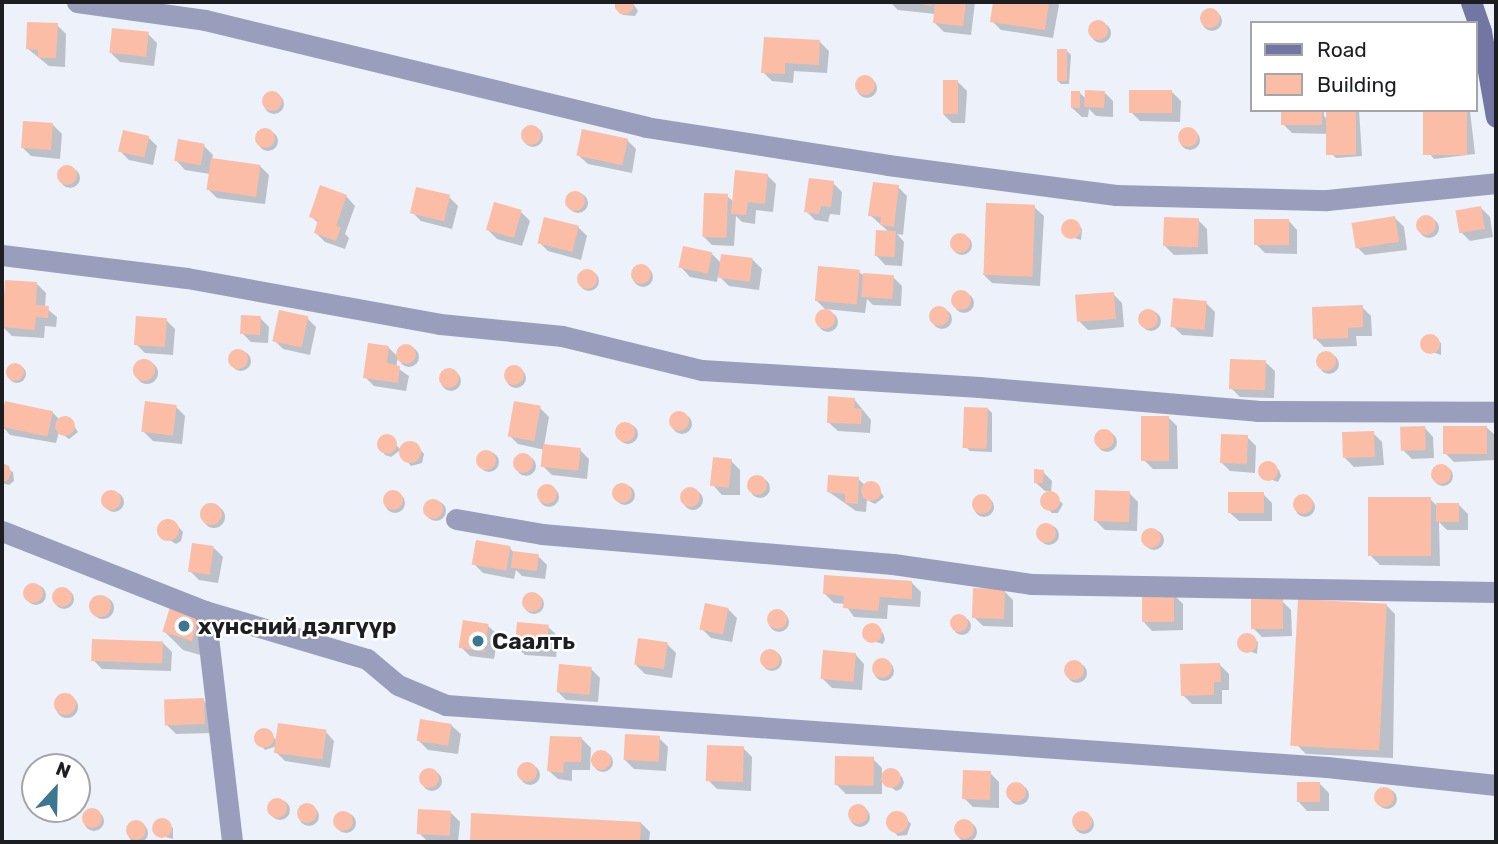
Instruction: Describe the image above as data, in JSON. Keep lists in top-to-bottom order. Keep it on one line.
{"places":["хүнсний дэлгүүр","Саалть"],"legend":["Road","Building"],"north":"top"}
